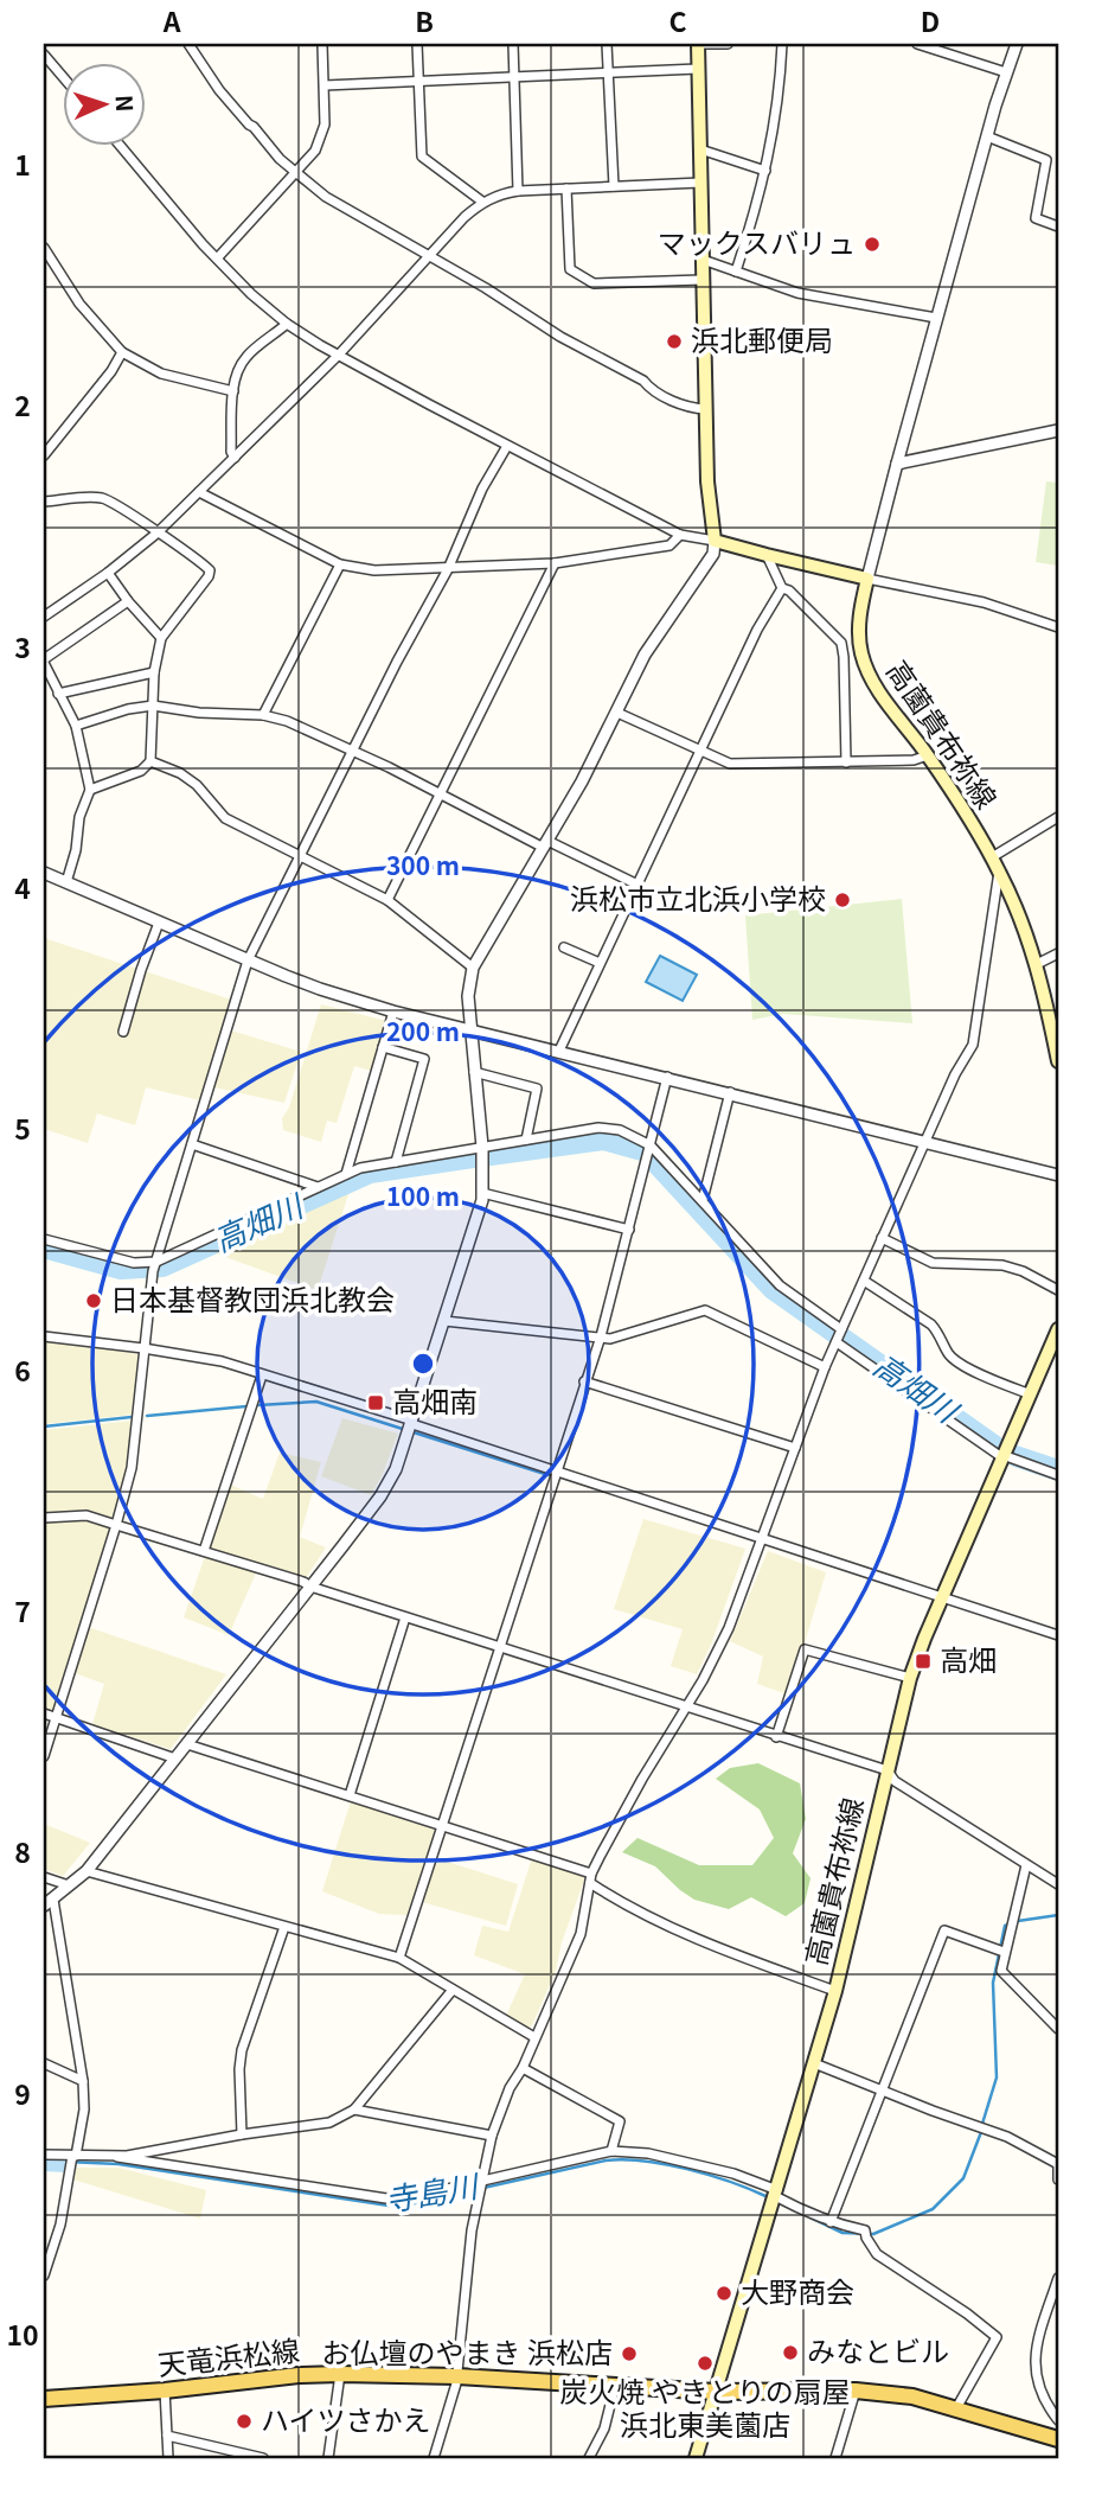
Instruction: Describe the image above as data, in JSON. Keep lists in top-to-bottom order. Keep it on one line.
{"streets":{"main road":["高薗貴布祢線","天竜浜松線"]},"crossings":[["高薗貴布祢線","天竜浜松線"]],"water":["高畑川","寺島川"],"places":{"other":["マックスバリュ","浜北郵便局","浜松市立北浜小学校","日本基督教団浜北教会","大野商会","みなとビル","お仏壇のやまき 浜松店","炭火焼 やきとりの扇屋 浜北東美薗店","ハイツさかえ"],"transit":["高畑南","高畑"]},"north":"right","grid":{"columns":["A","B","C","D"],"rows":["1","2","3","4","5","6","7","8","9","10"]},"rings":["300 m","200 m","100 m"]}
